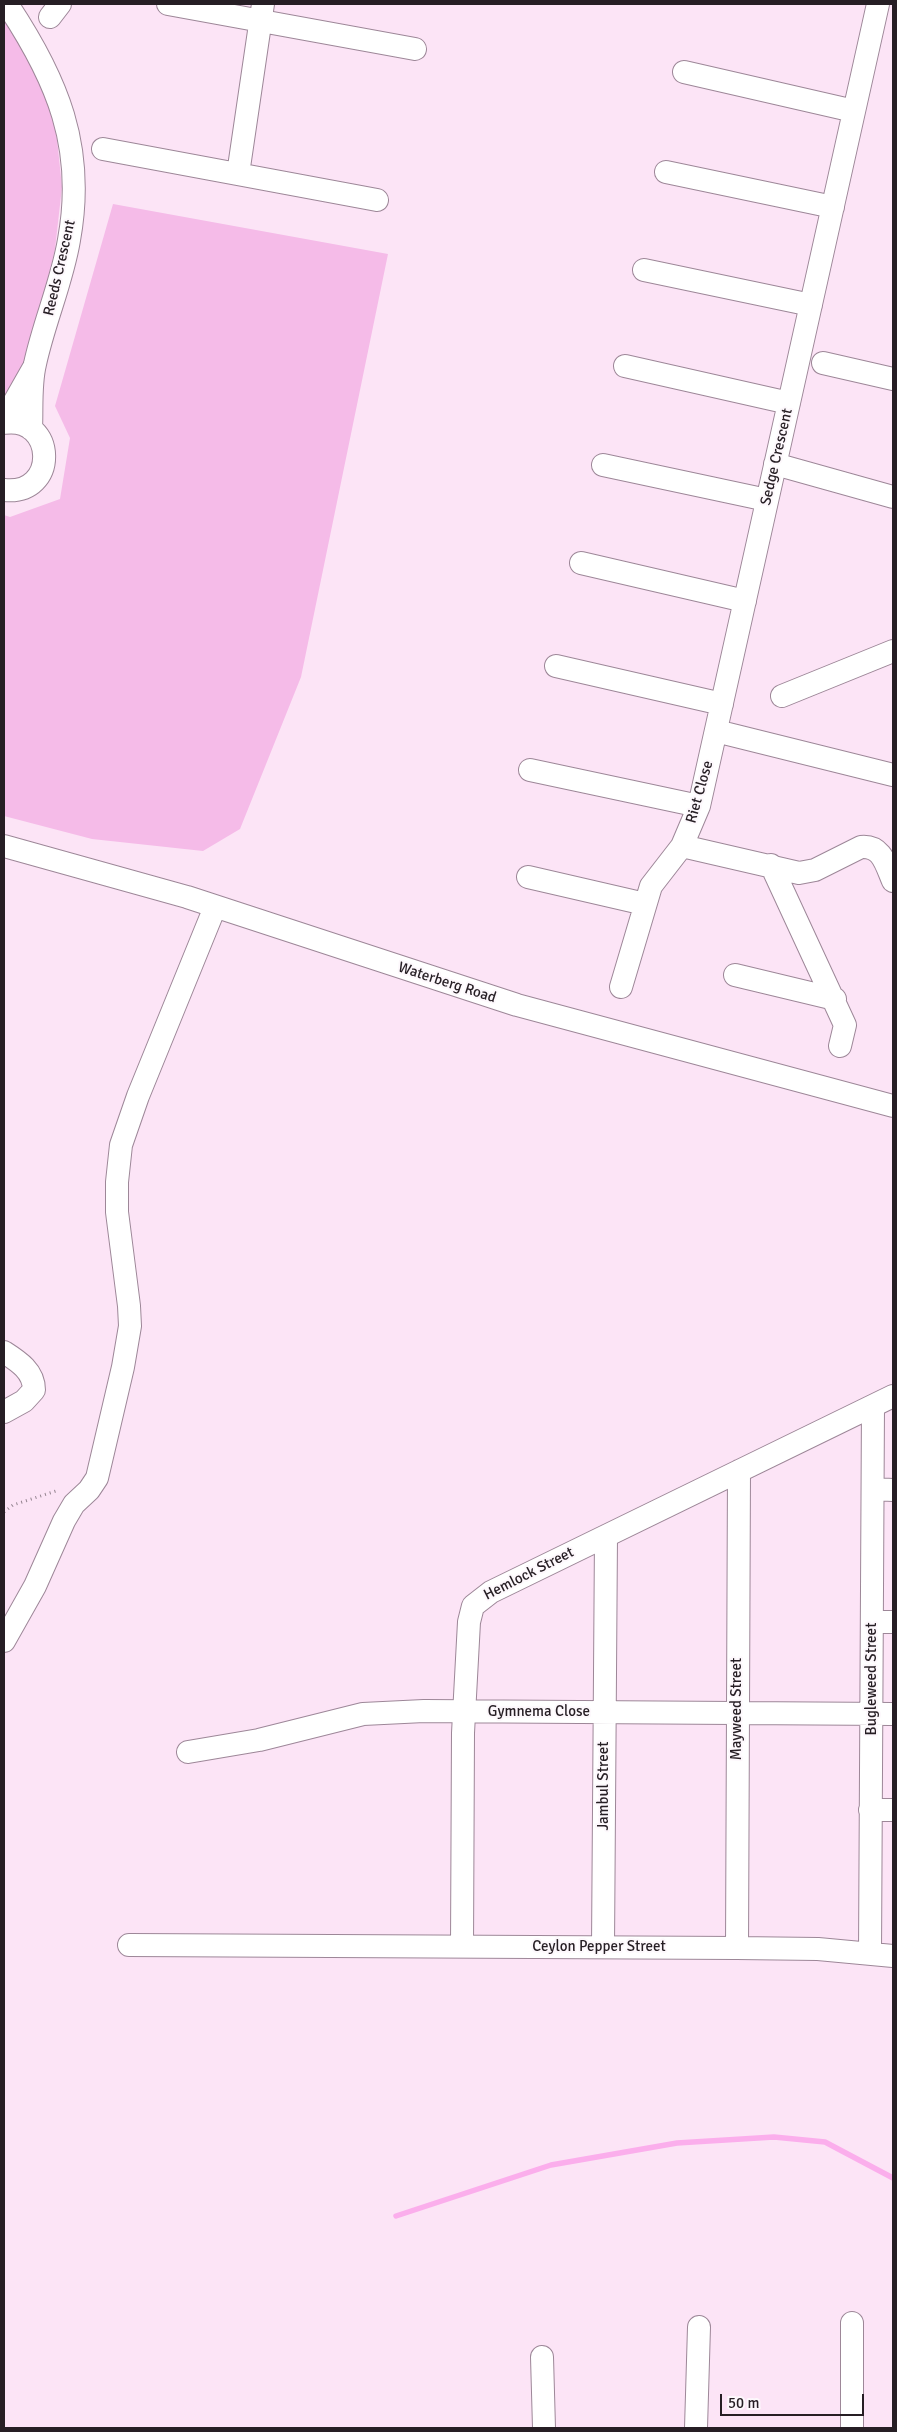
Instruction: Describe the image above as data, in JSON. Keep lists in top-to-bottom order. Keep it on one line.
{"streets":{"street":["Reeds Crescent","Sedge Crescent","Riet Close","Waterberg Road","Hemlock Street","Bugleweed Street","Mayweed Street","Gymnema Close","Jambul Street","Ceylon Pepper Street"]},"crossings":[["Sedge Crescent","Riet Close"],["Hemlock Street","Bugleweed Street"],["Hemlock Street","Mayweed Street"],["Hemlock Street","Gymnema Close"],["Hemlock Street","Jambul Street"],["Hemlock Street","Ceylon Pepper Street"],["Bugleweed Street","Gymnema Close"],["Bugleweed Street","Ceylon Pepper Street"],["Mayweed Street","Gymnema Close"],["Mayweed Street","Ceylon Pepper Street"],["Gymnema Close","Jambul Street"],["Jambul Street","Ceylon Pepper Street"]],"scale_bar":"50 m"}
